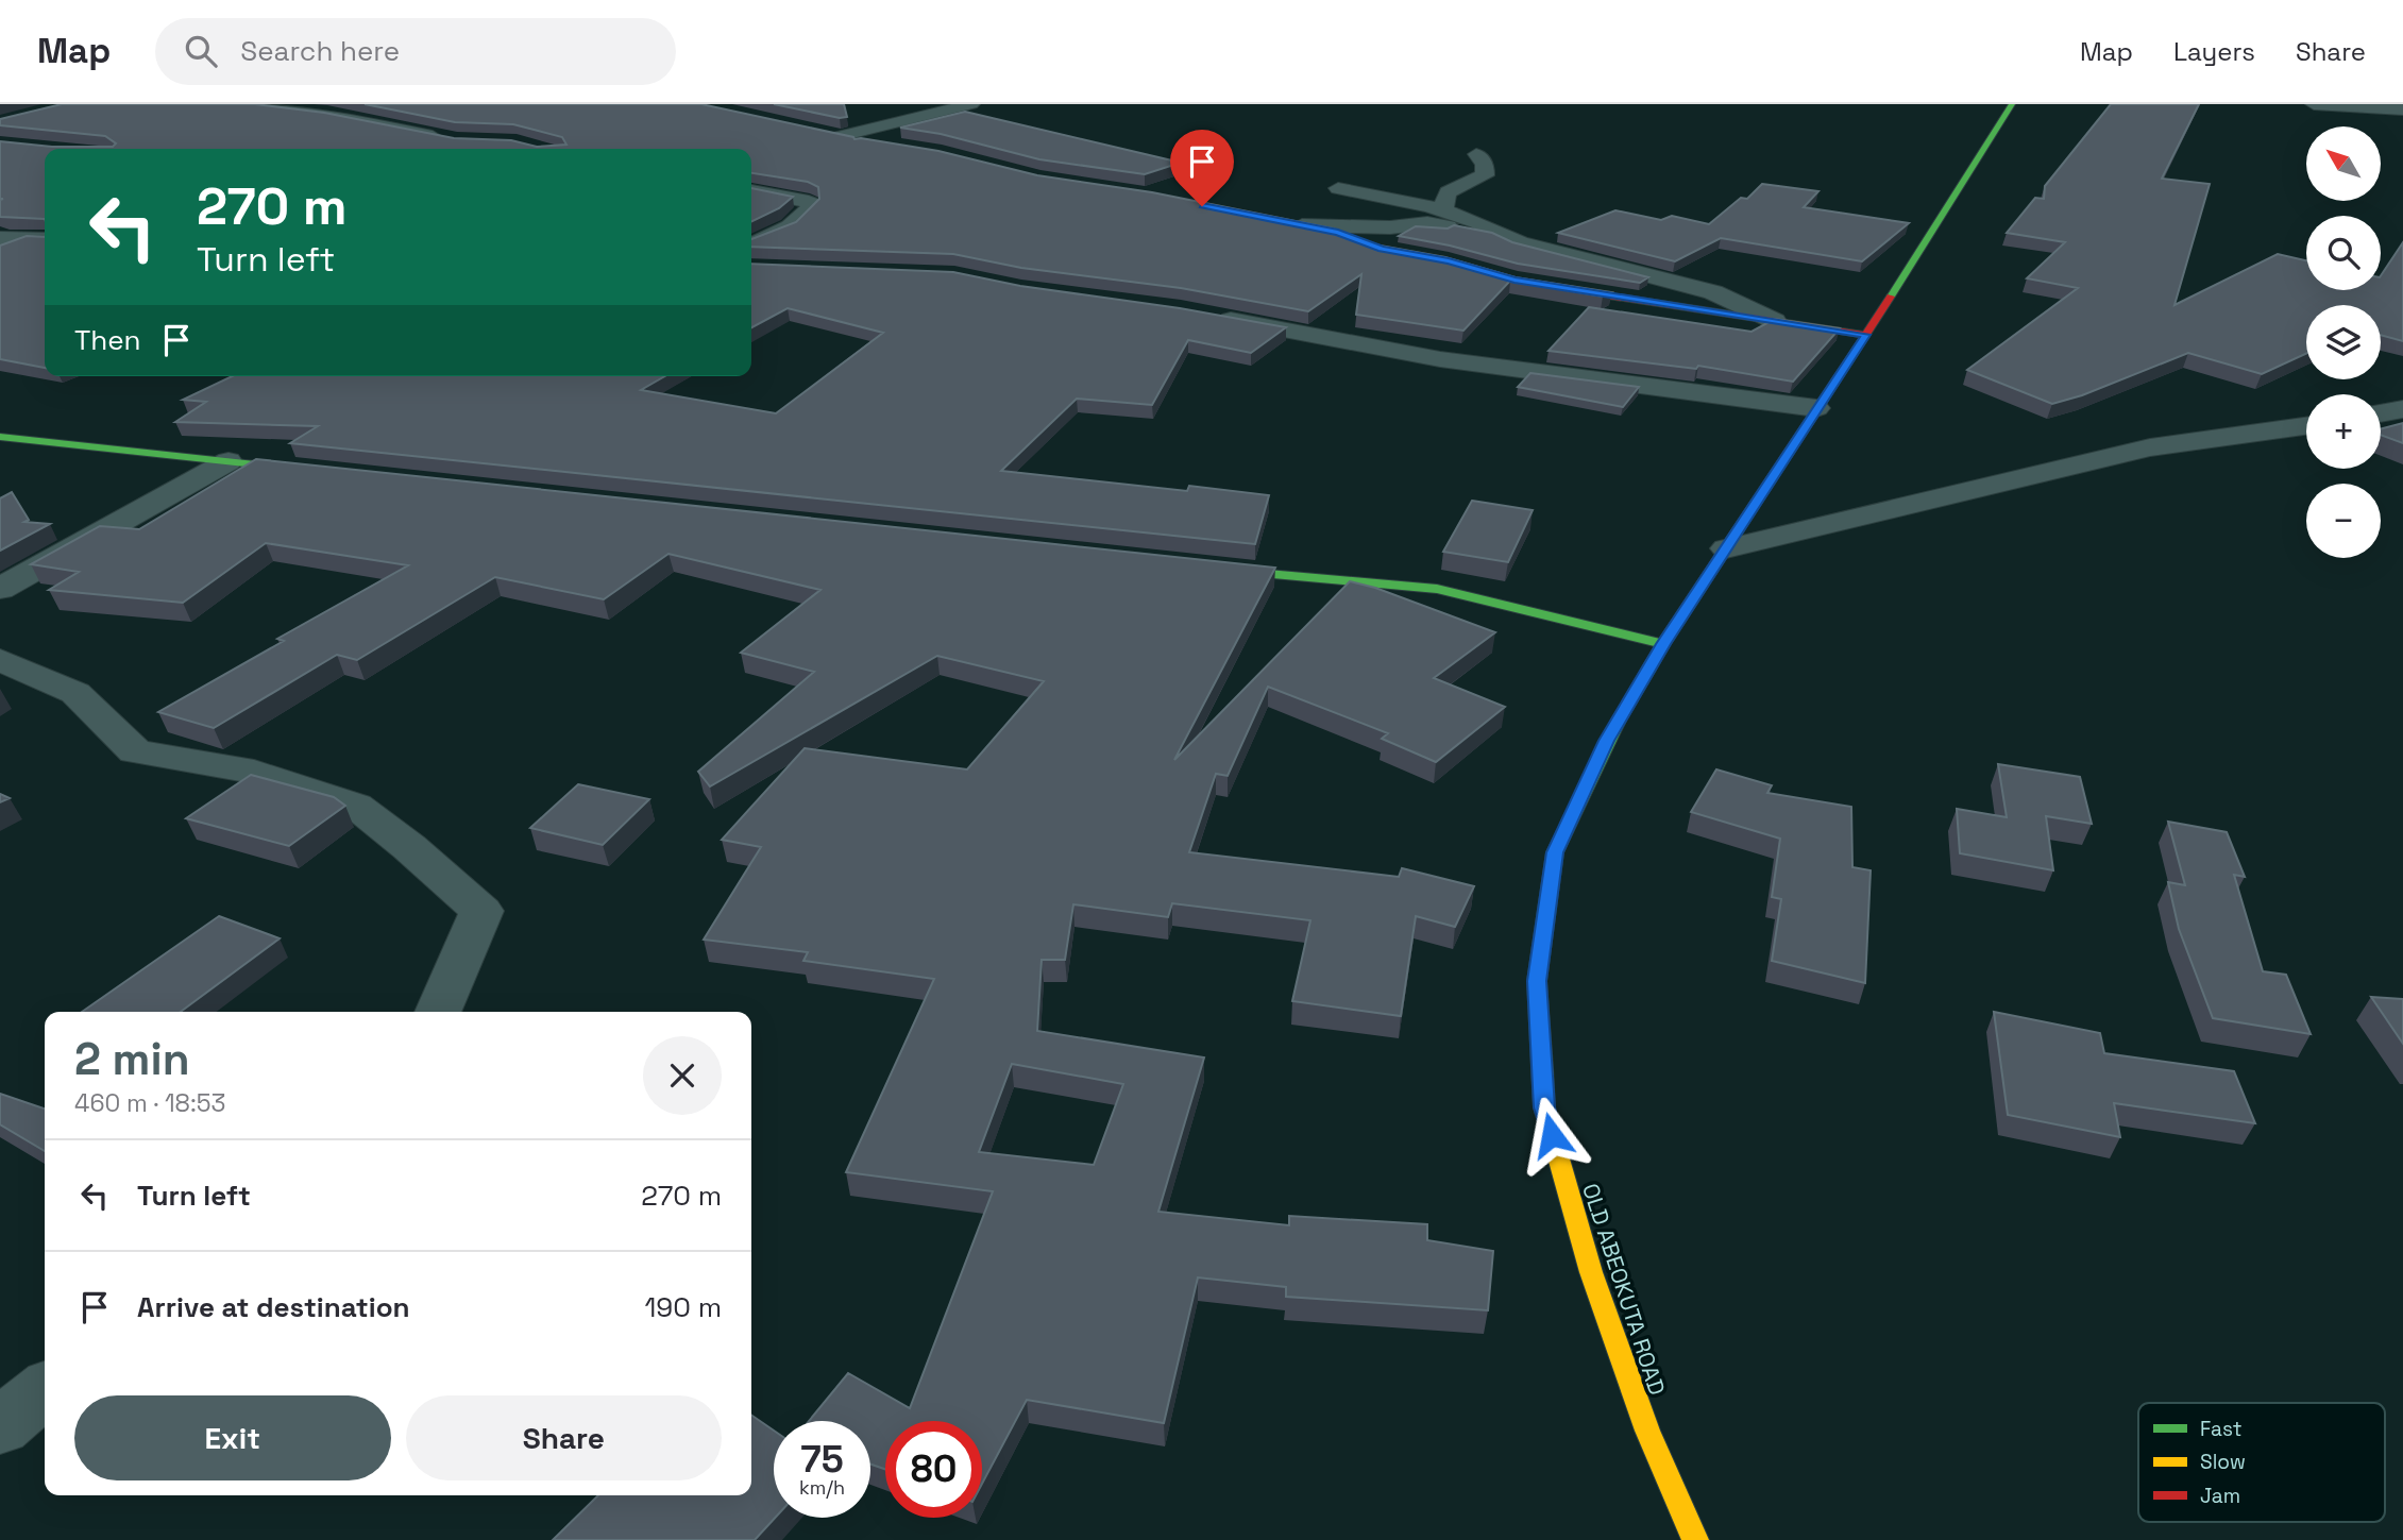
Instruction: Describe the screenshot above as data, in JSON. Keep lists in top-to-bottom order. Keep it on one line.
{"streets":{"main road":["OLD ABEOKUTA ROAD"]},"legend":["Fast","Slow","Jam"],"north":"top left","page":{"header":"Map","search":"Search here","nav":["Map","Layers","Share"],"map_buttons":["+","−"],"turn":["270 m","Turn left"],"then":"Then","heading":["2 min","460 m · 18:53"],"list":[{"name":"Turn left","value":"270 m"},{"name":"Arrive at destination","value":"190 m"}],"buttons":["Exit","Share"],"speed":"75 km/h","limit":"80"}}
